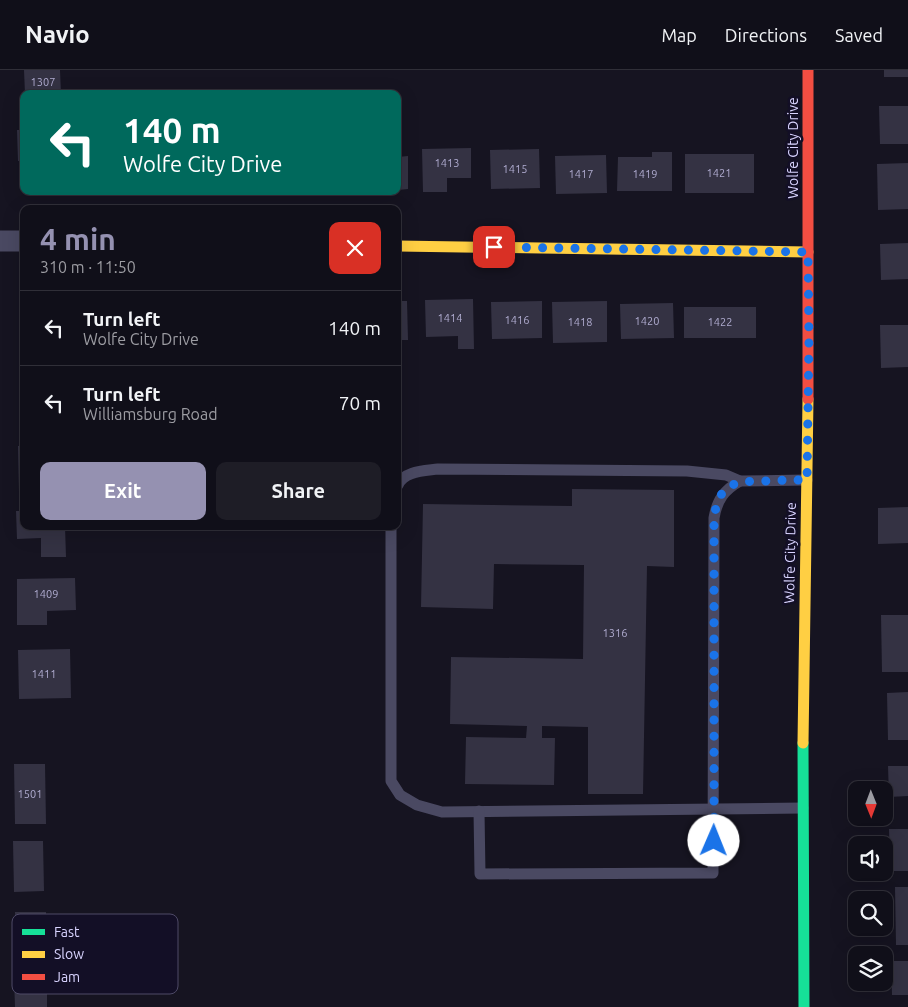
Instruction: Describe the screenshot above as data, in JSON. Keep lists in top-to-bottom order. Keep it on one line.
{"streets":{"main road":["Wolfe City Drive"]},"house_numbers":["1307","1413","1415","1421","1417","1419","1414","1416","1420","1418","1422","1409","1316","1411","1501"],"legend":["Fast","Slow","Jam"],"north":"bottom","page":{"header":"Navio","nav":["Map","Directions","Saved"],"turn":["140 m","Wolfe City Drive"],"heading":["4 min","310 m · 11:50"],"list":[{"name":"Turn left","note":"Wolfe City Drive","value":"140 m"},{"name":"Turn left","note":"Williamsburg Road","value":"70 m"}],"buttons":["Exit","Share"]}}
